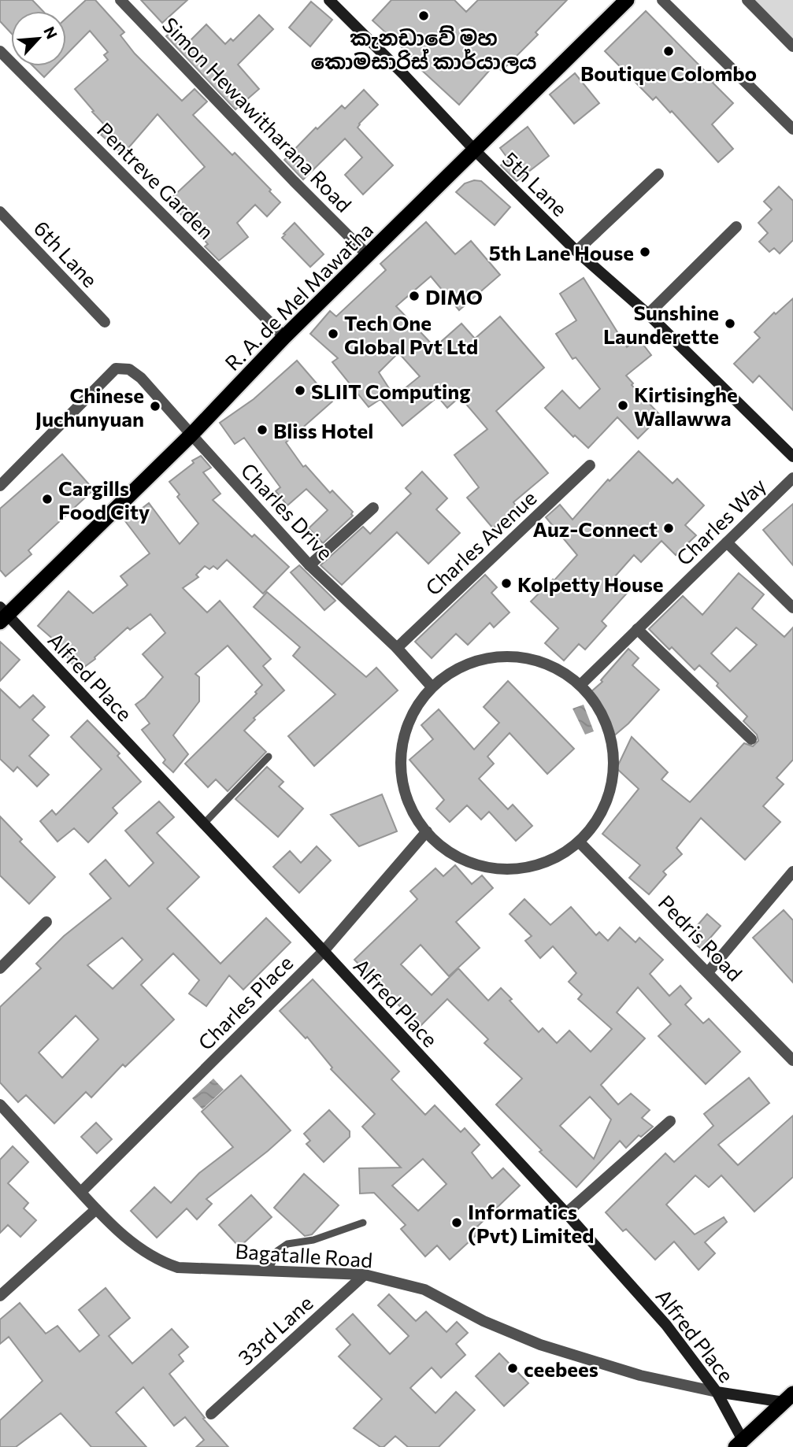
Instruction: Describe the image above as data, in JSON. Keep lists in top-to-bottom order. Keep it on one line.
{"streets":{"highway":["R. A. de Mel Mawatha"],"main road":["5th Lane","Alfred Place","Bagatalle Road"],"street":["Simon Hewawitharana Road","Pentreve Garden","6th Lane","Charles Drive","Charles Way","Charles Avenue","Pedris Road","Charles Place","33rd Lane"]},"crossings":[["Simon Hewawitharana Road","R. A. de Mel Mawatha"],["Pentreve Garden","R. A. de Mel Mawatha"],["5th Lane","R. A. de Mel Mawatha"],["R. A. de Mel Mawatha","Charles Drive"],["R. A. de Mel Mawatha","Alfred Place"],["Charles Drive","Charles Avenue"],["Alfred Place","Charles Place"],["Alfred Place","Bagatalle Road"],["Charles Place","Bagatalle Road"],["Bagatalle Road","33rd Lane"]],"places":["කැනඩාවේ මහ කොමසාරිස් කාර්යාලය","Boutique Colombo","5th Lane House","DIMO","Sunshine Launderette","Tech One Global Pvt Ltd","SLIIT Computing","Kirtisinghe Wallawwa","Chinese Juchunyuan","Bliss Hotel","Cargills Food City","Auz-Connect","Kolpetty House","Informatics (Pvt) Limited","ceebees"],"north":"top right"}
